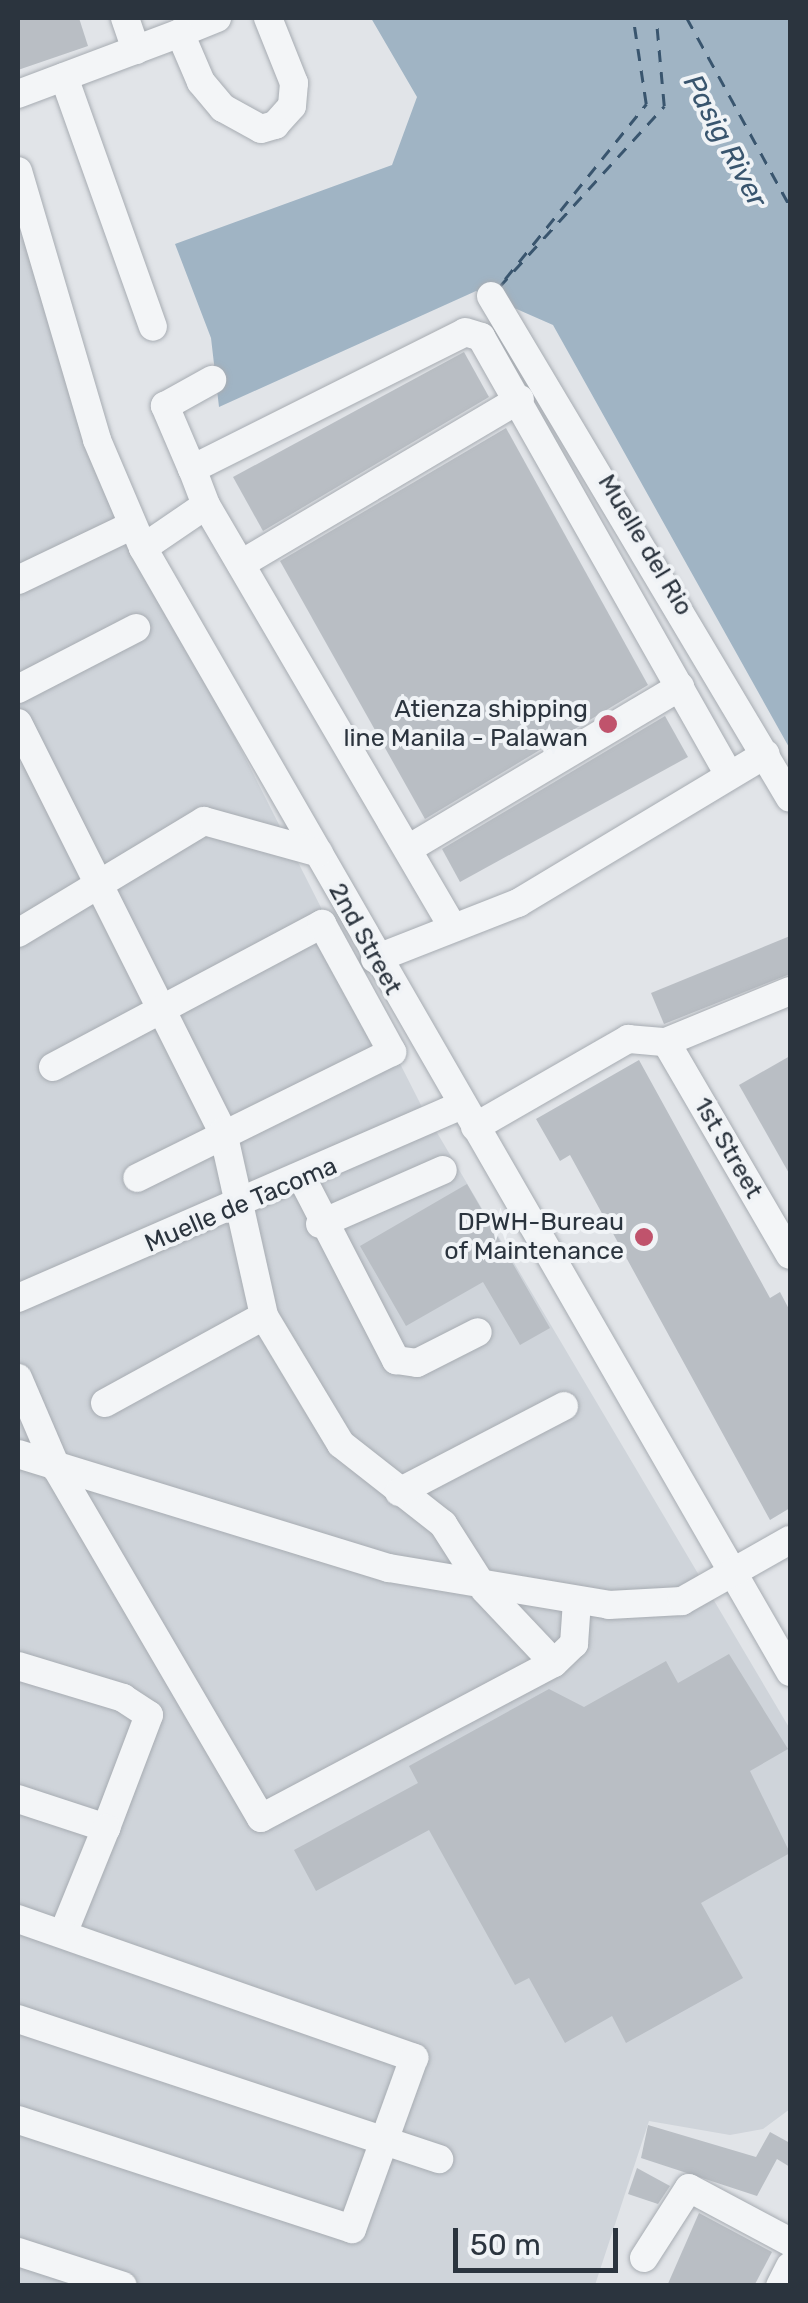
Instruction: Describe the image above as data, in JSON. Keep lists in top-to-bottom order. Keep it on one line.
{"streets":{"street":["Muelle del Rio","2nd Street","1st Street","Muelle de Tacoma"]},"crossings":[["2nd Street","Muelle de Tacoma"],["1st Street","Muelle de Tacoma"]],"water":["Pasig River"],"places":["Atienza shipping line Manila - Palawan","DPWH-Bureau of Maintenance"],"scale_bar":"50 m"}
